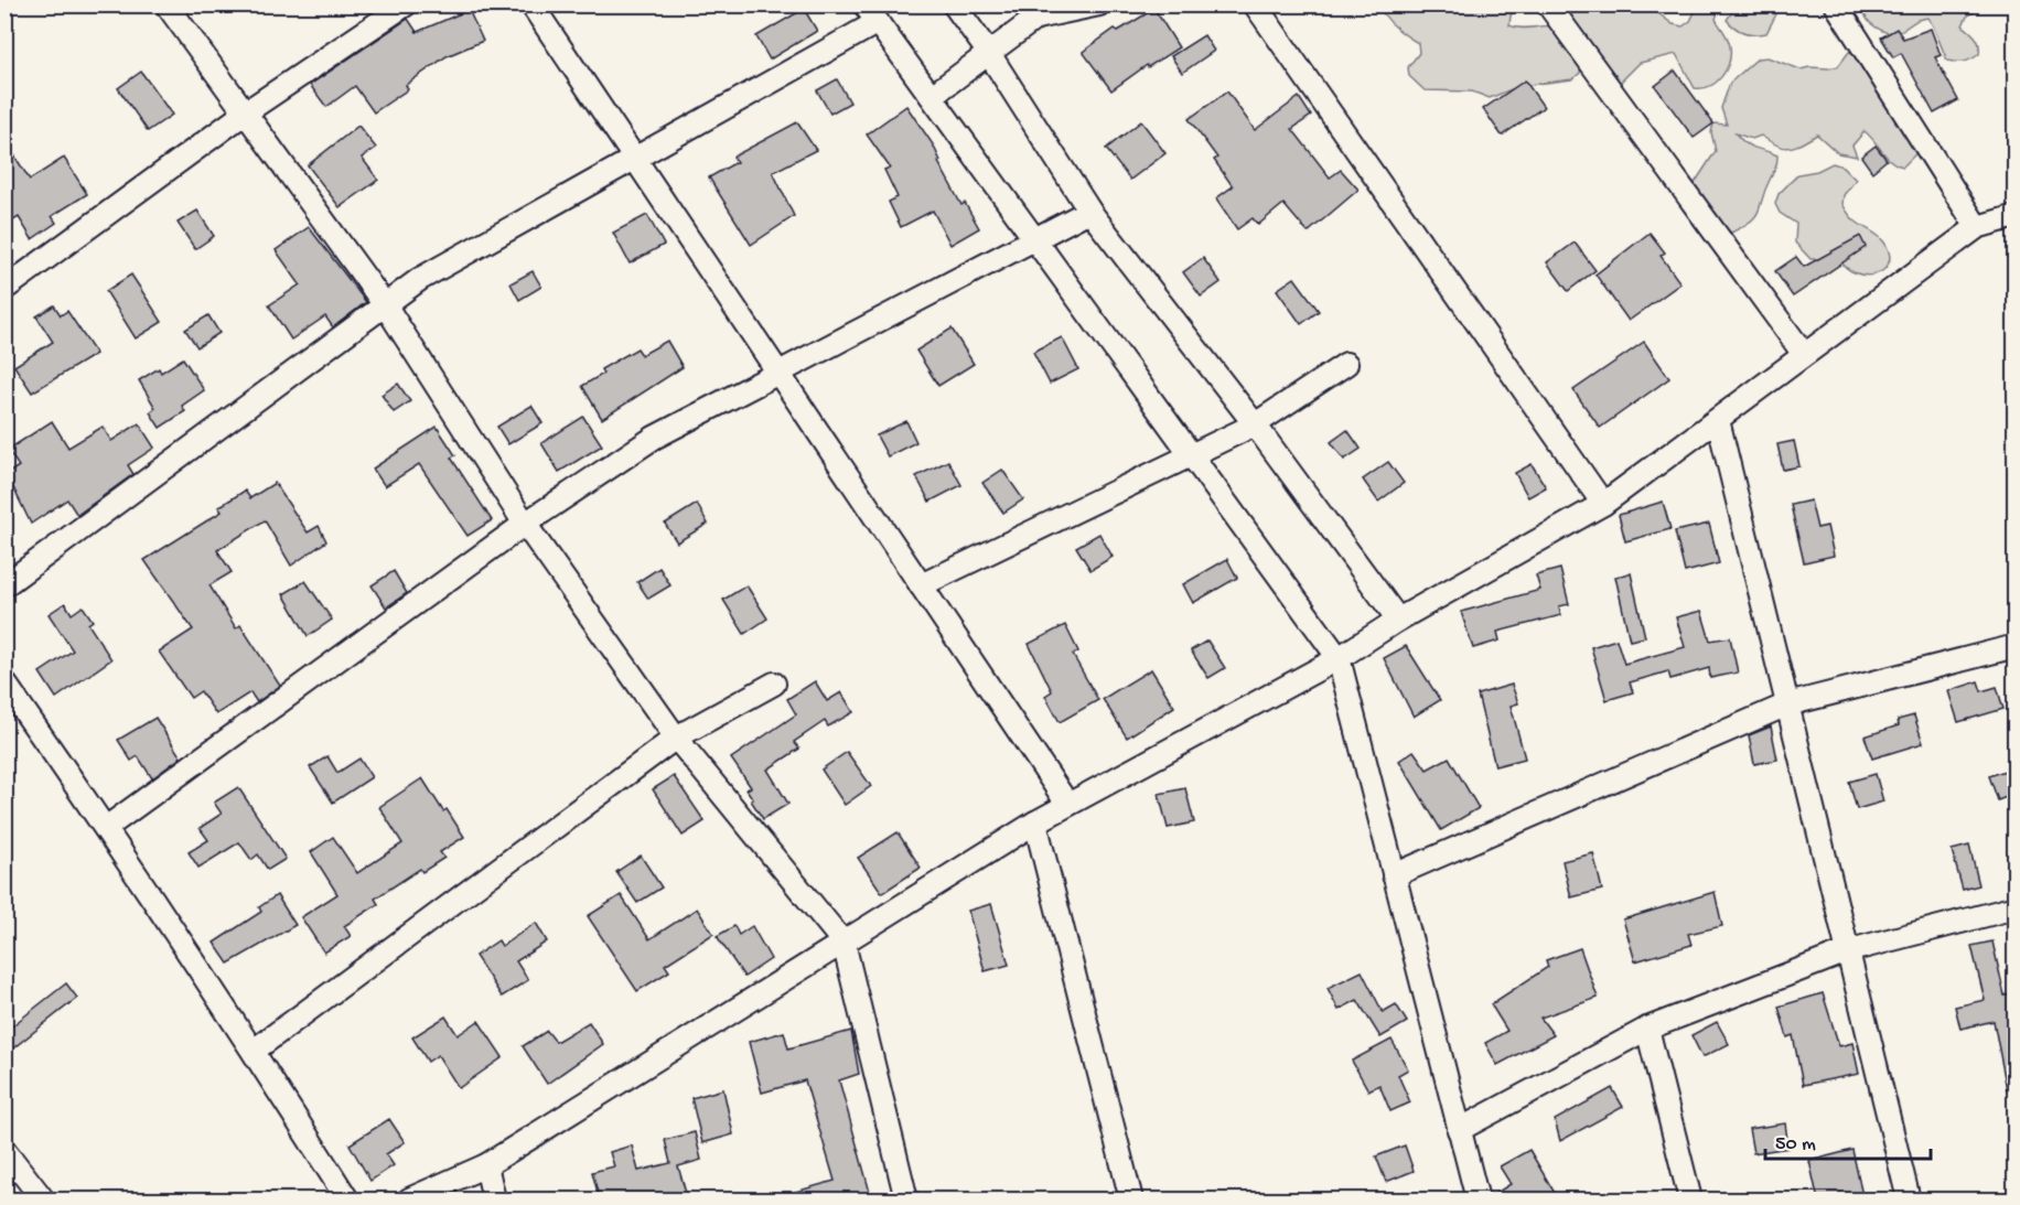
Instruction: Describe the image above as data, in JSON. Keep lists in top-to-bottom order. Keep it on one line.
{"scale_bar":"50 m"}
